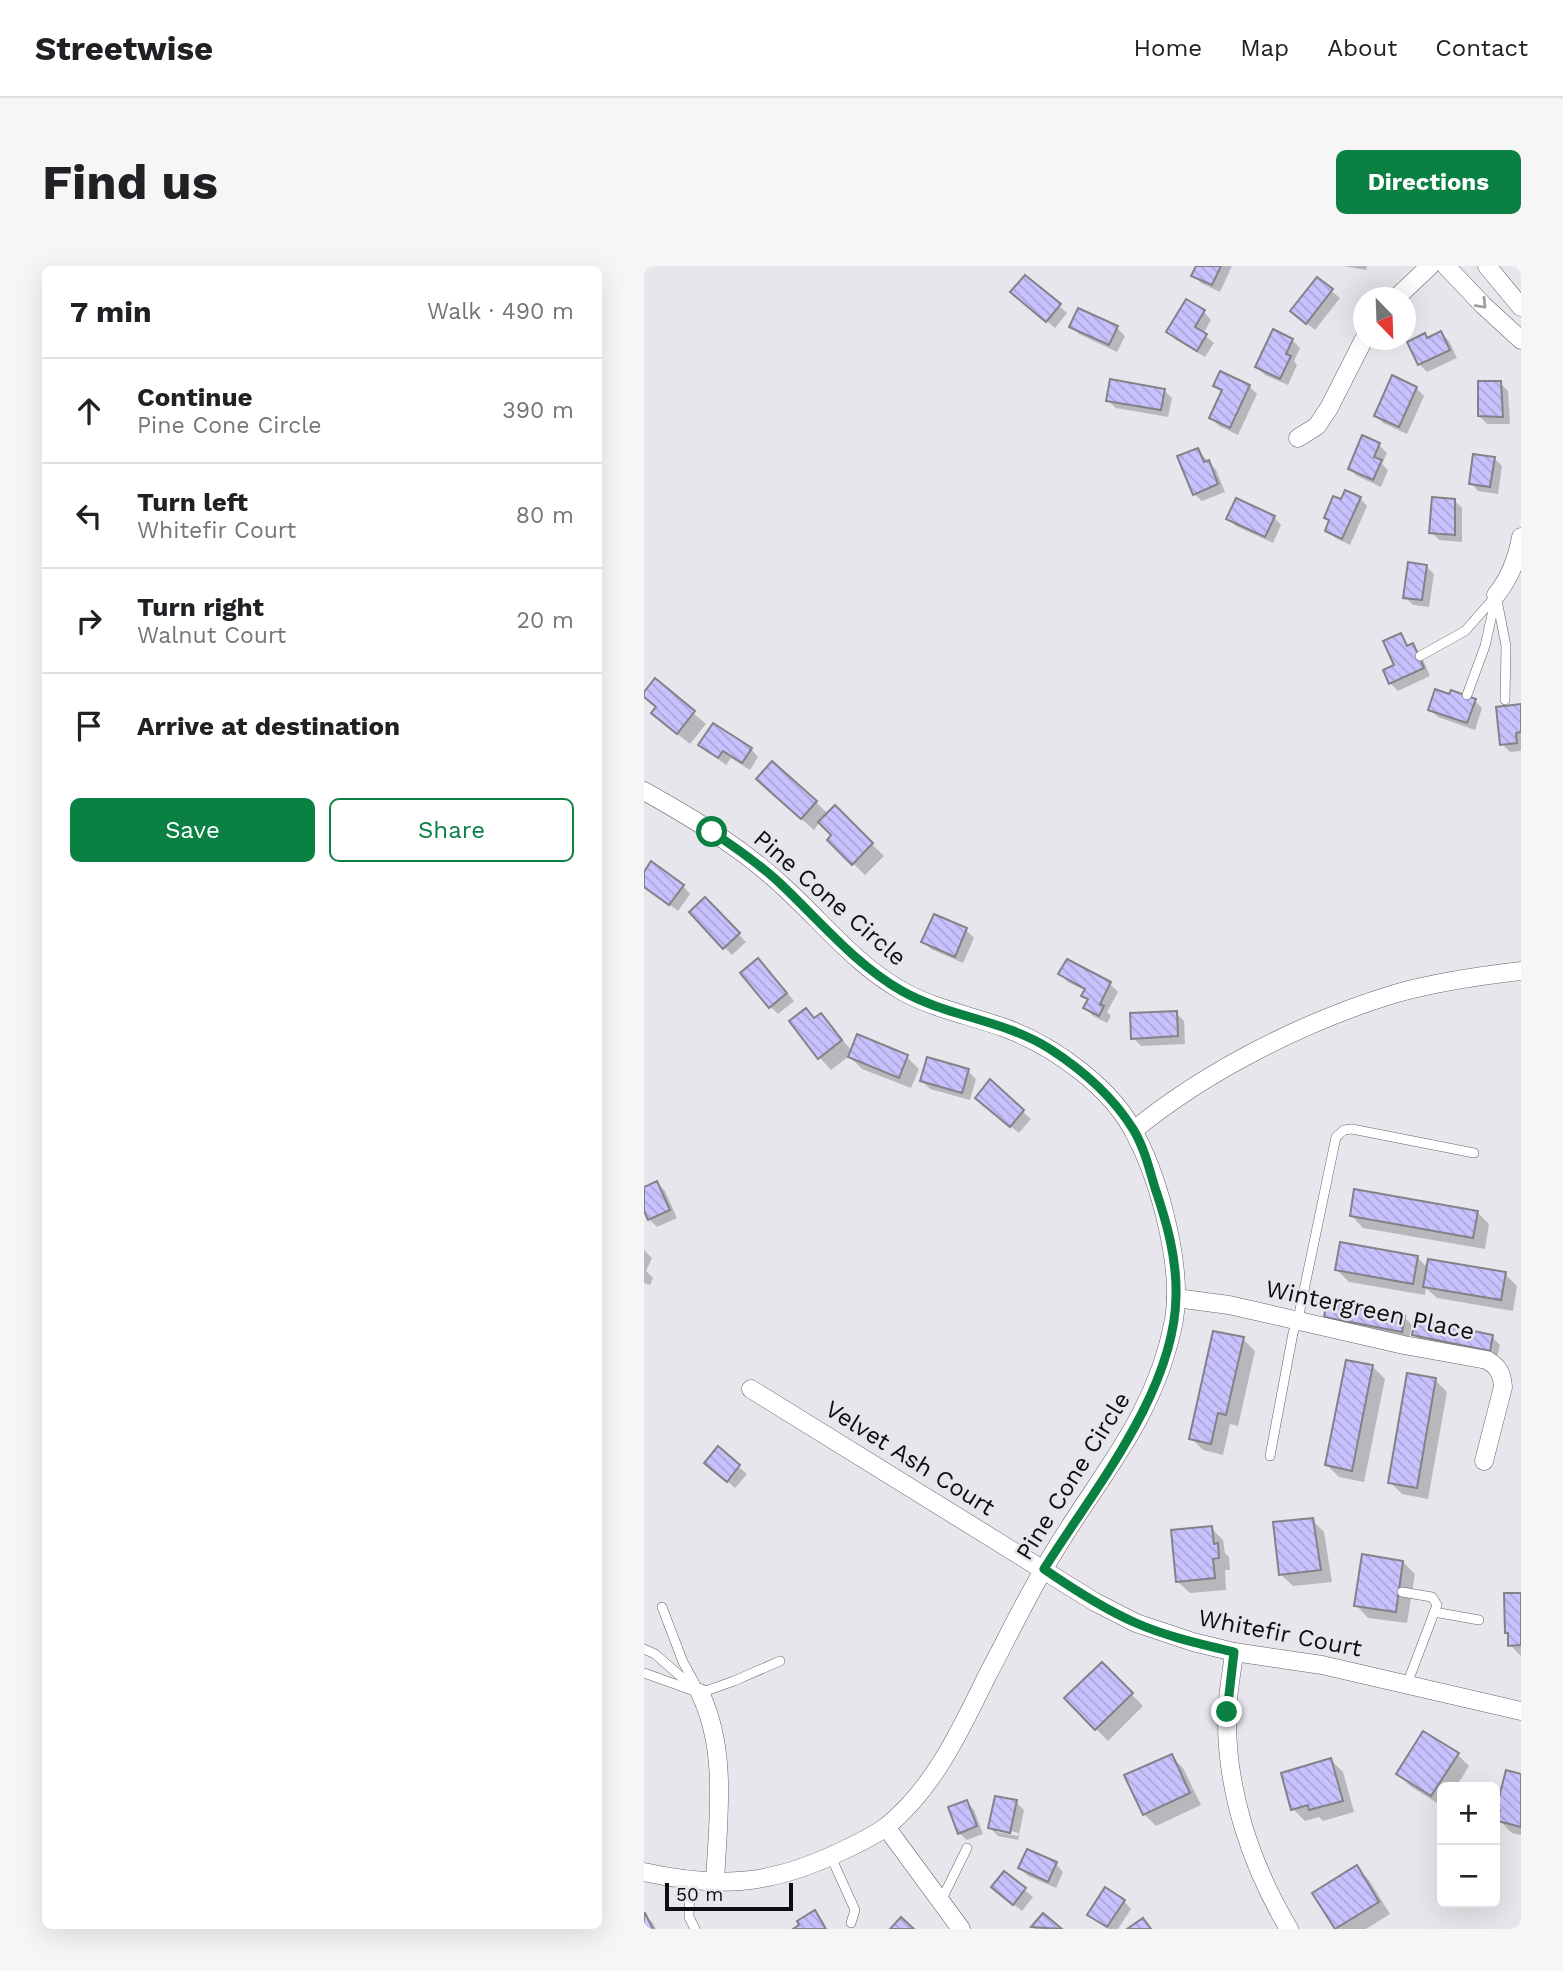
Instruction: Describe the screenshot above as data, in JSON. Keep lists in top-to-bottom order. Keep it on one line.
{"streets":{"street":["Pine Cone Circle","Wintergreen Place","Velvet Ash Court","Whitefir Court"]},"crossings":[["Pine Cone Circle","Wintergreen Place"],["Pine Cone Circle","Velvet Ash Court"],["Pine Cone Circle","Whitefir Court"],["Velvet Ash Court","Whitefir Court"]],"scale_bar":"50 m","north":"bottom right","page":{"header":"Streetwise","nav":["Home","Map","About","Contact"],"buttons":["Directions",["Save","Share"]],"title":"Find us","heading":["7 min","Walk · 490 m"],"list":[["Continue","Pine Cone Circle","390 m"],["Turn left","Whitefir Court","80 m"],["Turn right","Walnut Court","20 m"],"Arrive at destination"],"map_buttons":["+","−"],"scale":"50 m"}}
